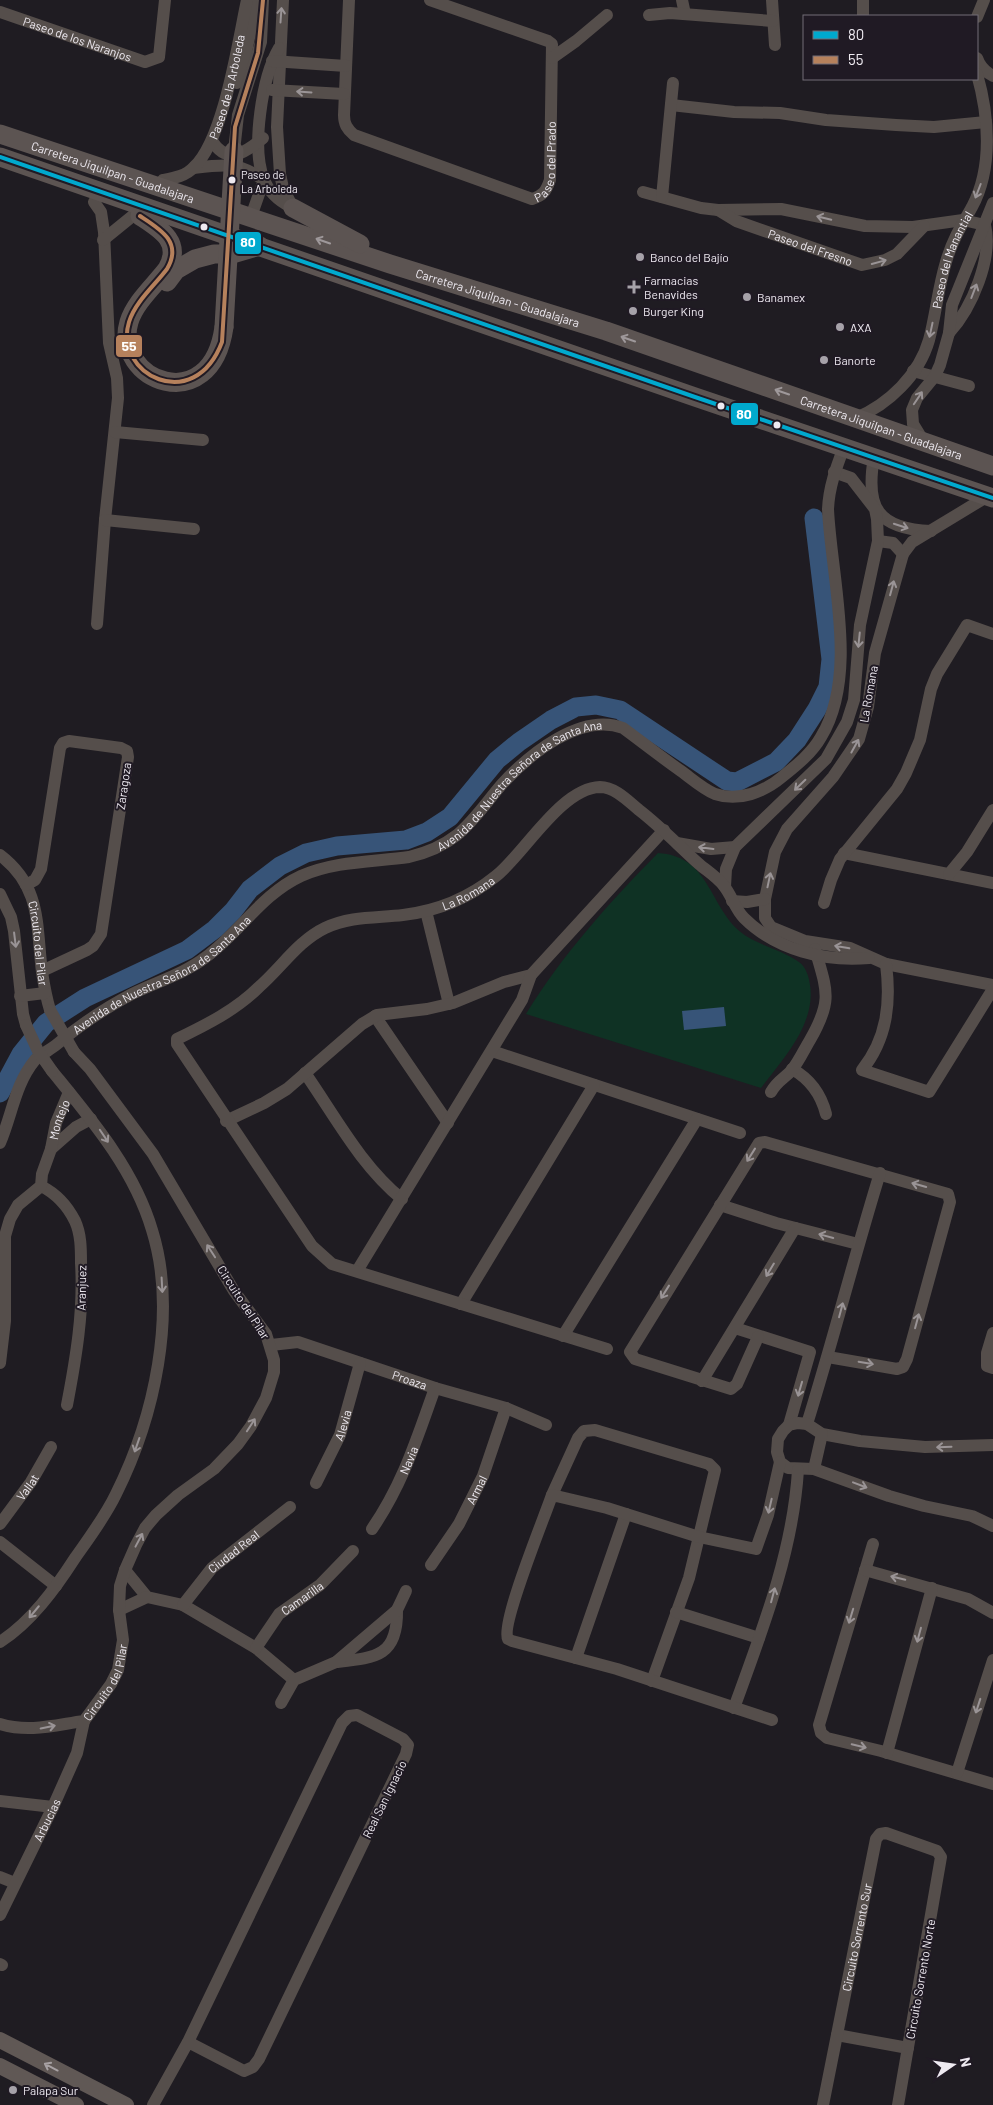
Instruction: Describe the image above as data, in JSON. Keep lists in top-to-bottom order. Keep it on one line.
{"streets":{"highway":["Carretera Jiquilpan - Guadalajara"],"street":["Paseo de los Naranjos","Paseo de la Arboleda","Paseo del Prado","Paseo del Fresno","Paseo del Manantial","La Romana","Zaragoza","Avenida de Nuestra Señora de Santa Ana","Circuito del Pilar","Montejo","Aranjuez","Proaza","Alevia","Navia","Vallat","Armal","Ciudad Real","Camarilla","Real San Ignacio","Arbucias","Circuito Sorrento Sur","Circuito Sorrento Norte"]},"crossings":[["Carretera Jiquilpan - Guadalajara","Paseo del Manantial"],["Carretera Jiquilpan - Guadalajara","La Romana"],["Carretera Jiquilpan - Guadalajara","Avenida de Nuestra Señora de Santa Ana"],["Paseo del Fresno","Paseo del Manantial"],["Zaragoza","Circuito del Pilar"],["Circuito del Pilar","Montejo"],["Circuito del Pilar","Proaza"],["Circuito del Pilar","Arbucias"],["Montejo","Aranjuez"],["Proaza","Alevia"],["Proaza","Navia"],["Proaza","Armal"],["Circuito Sorrento Sur","Circuito Sorrento Norte"]],"places":{"other":["Paseo de La Arboleda","Banco del Bajío","Banamex","Burger King","AXA","Banorte","Palapa Sur"],"health":["Farmacias Benavides"]},"lines":["transit line 55","transit line 80"],"legend":["80","55"],"north":"right"}
